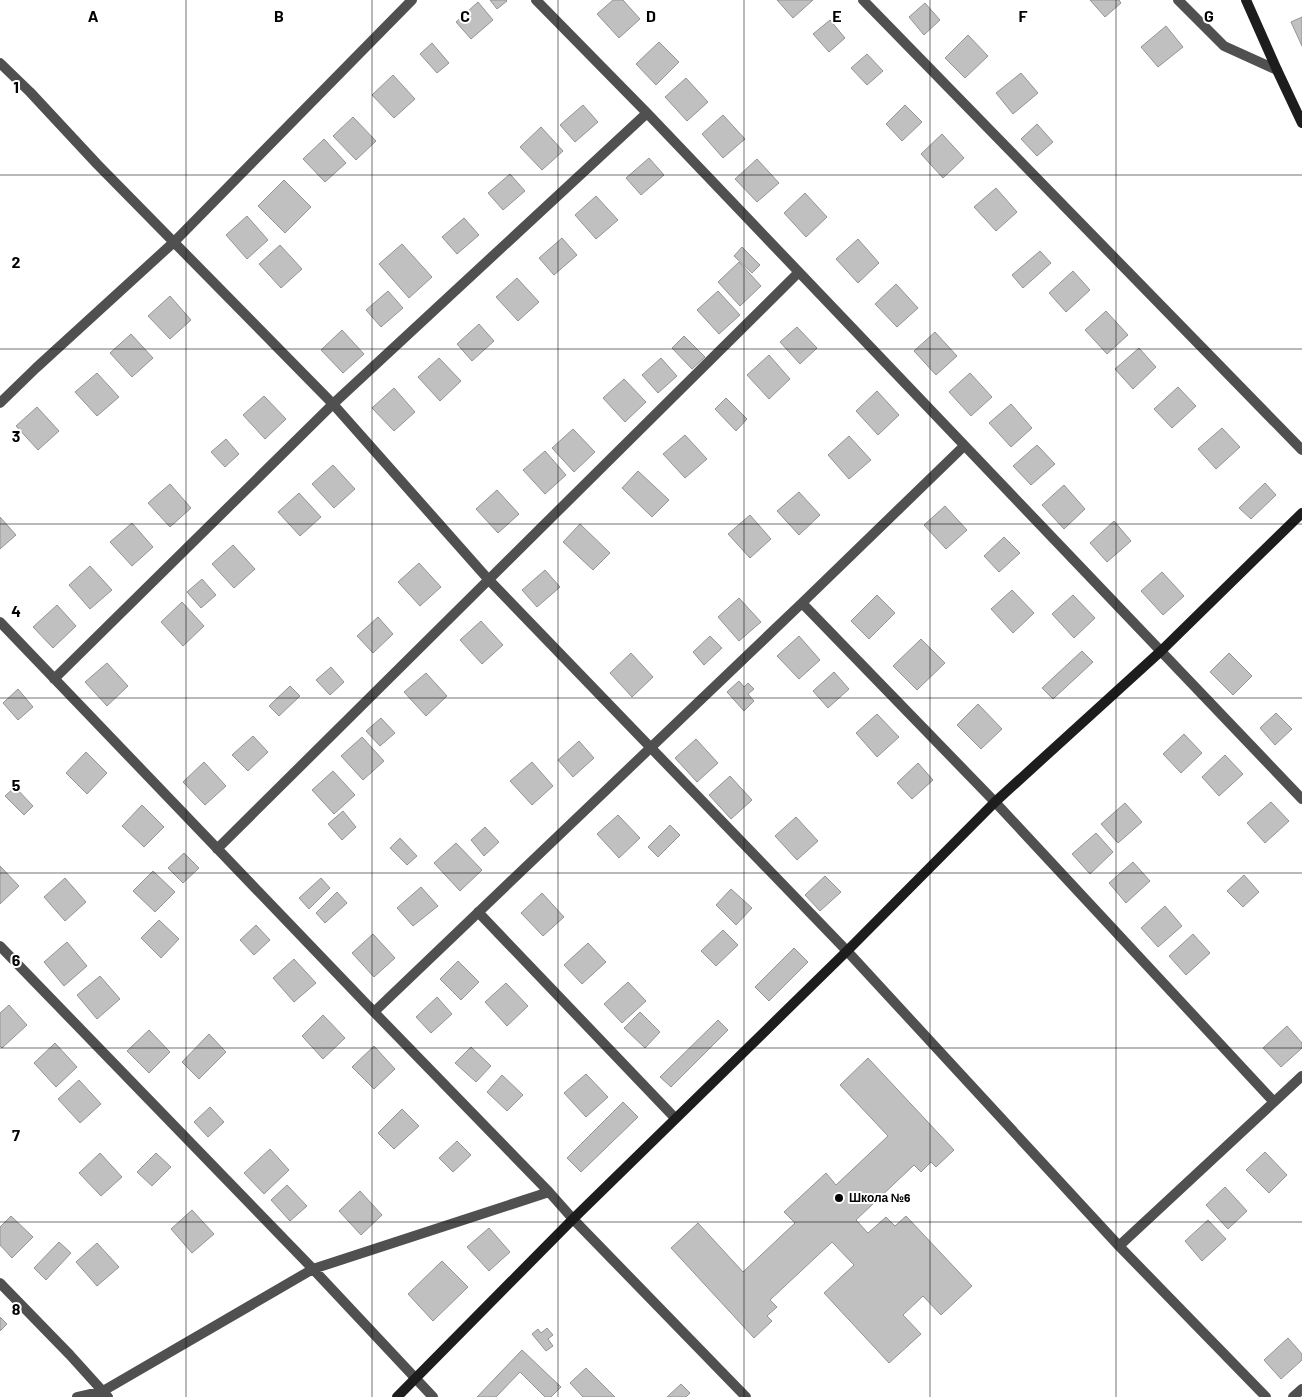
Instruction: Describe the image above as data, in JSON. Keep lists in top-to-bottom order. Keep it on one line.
{"places":["Школа №6"],"grid":{"columns":["A","B","C","D","E","F","G"],"rows":["1","2","3","4","5","6","7","8"]}}
